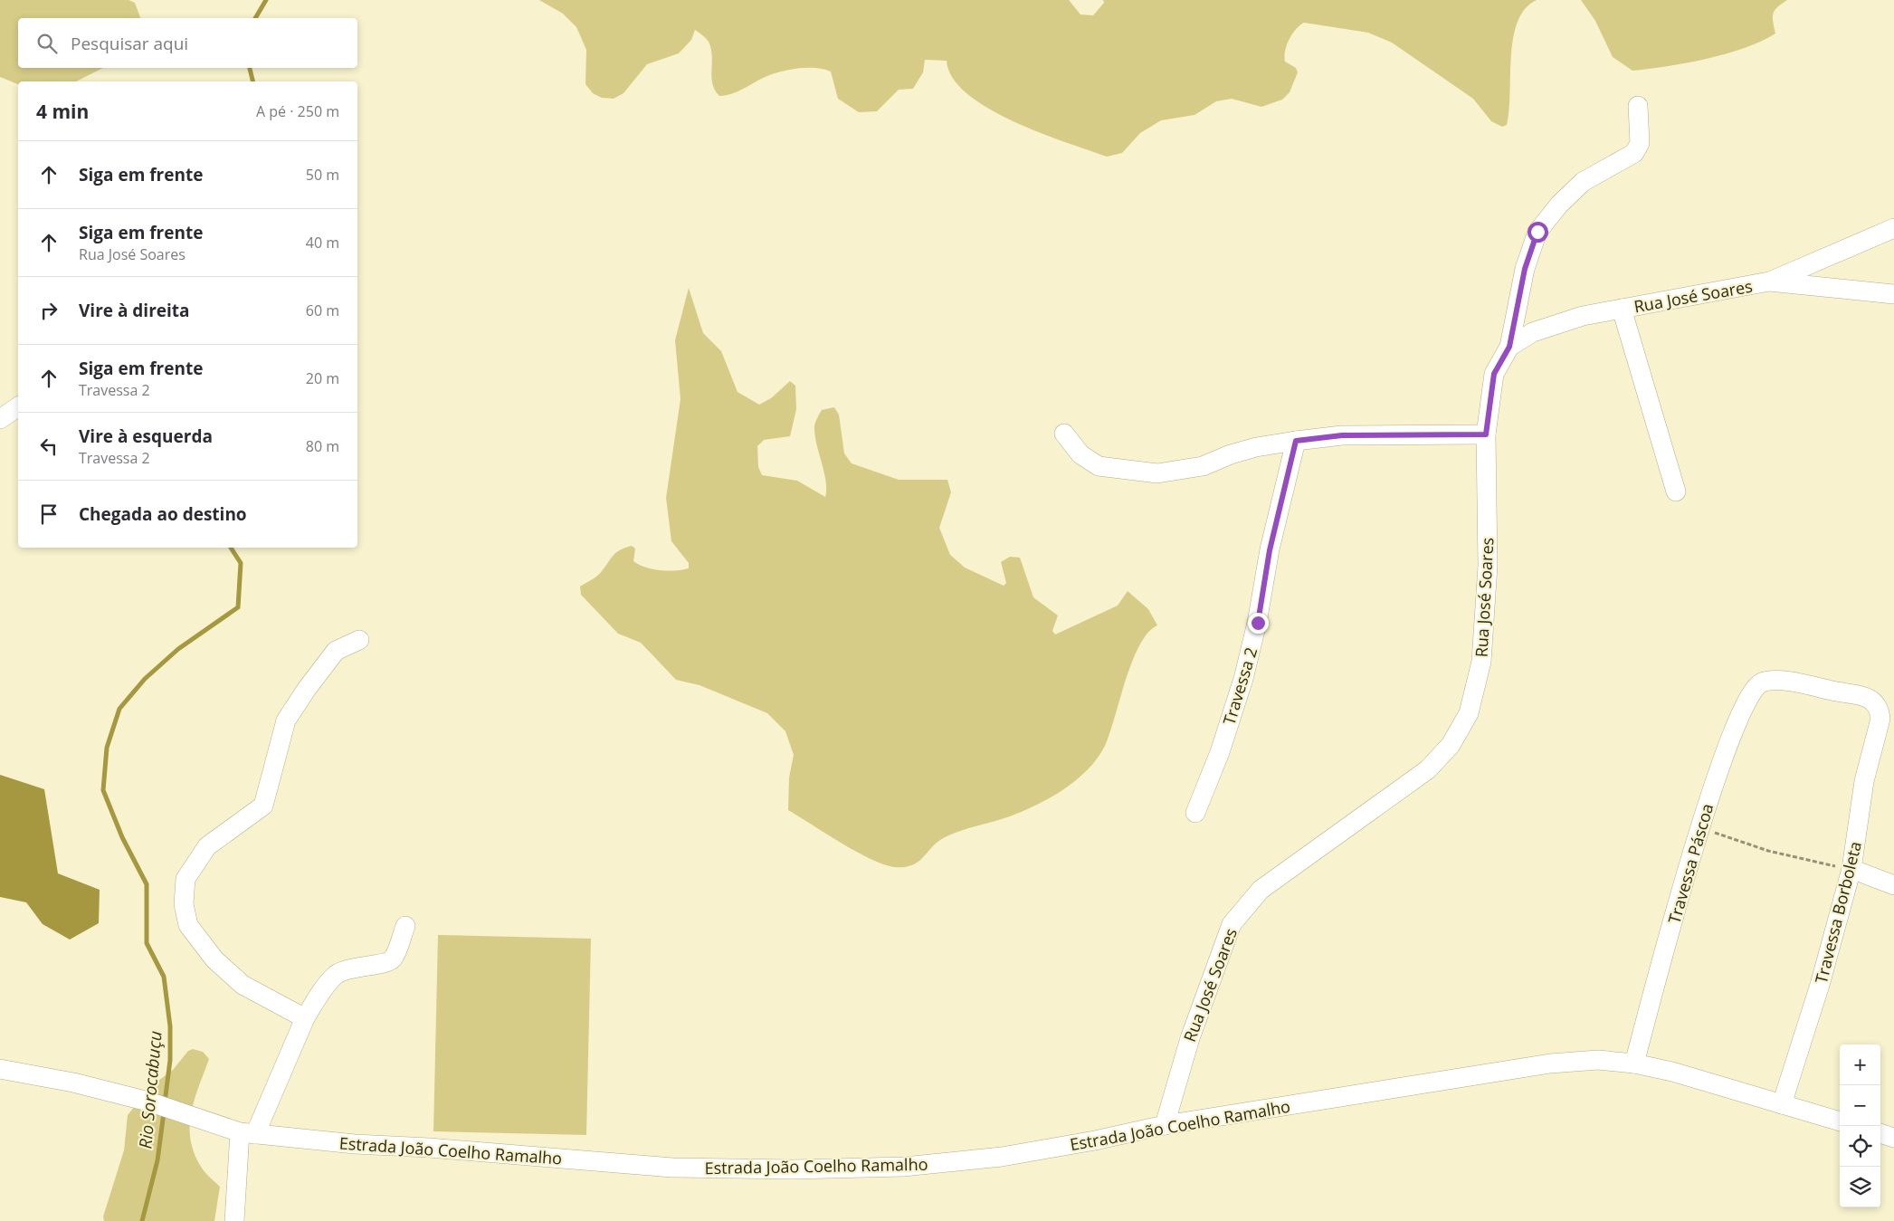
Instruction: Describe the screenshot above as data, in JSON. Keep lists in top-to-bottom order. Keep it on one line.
{"streets":{"street":["Rua José Soares","Travessa 2","Travessa Páscoa","Travessa Borboleta","Estrada João Coelho Ramalho"]},"crossings":[["Rua José Soares","Estrada João Coelho Ramalho"],["Travessa Páscoa","Travessa Borboleta"],["Travessa Páscoa","Estrada João Coelho Ramalho"],["Travessa Borboleta","Estrada João Coelho Ramalho"]],"water":["Rio Sorocabuçu"],"page":{"search":"Pesquisar aqui","heading":["4 min","A pé · 250 m"],"list":[["Siga em frente","50 m"],["Siga em frente","Rua José Soares","40 m"],["Vire à direita","60 m"],["Siga em frente","Travessa 2","20 m"],["Vire à esquerda","Travessa 2","80 m"],"Chegada ao destino"],"map_buttons":["+","−"]}}
